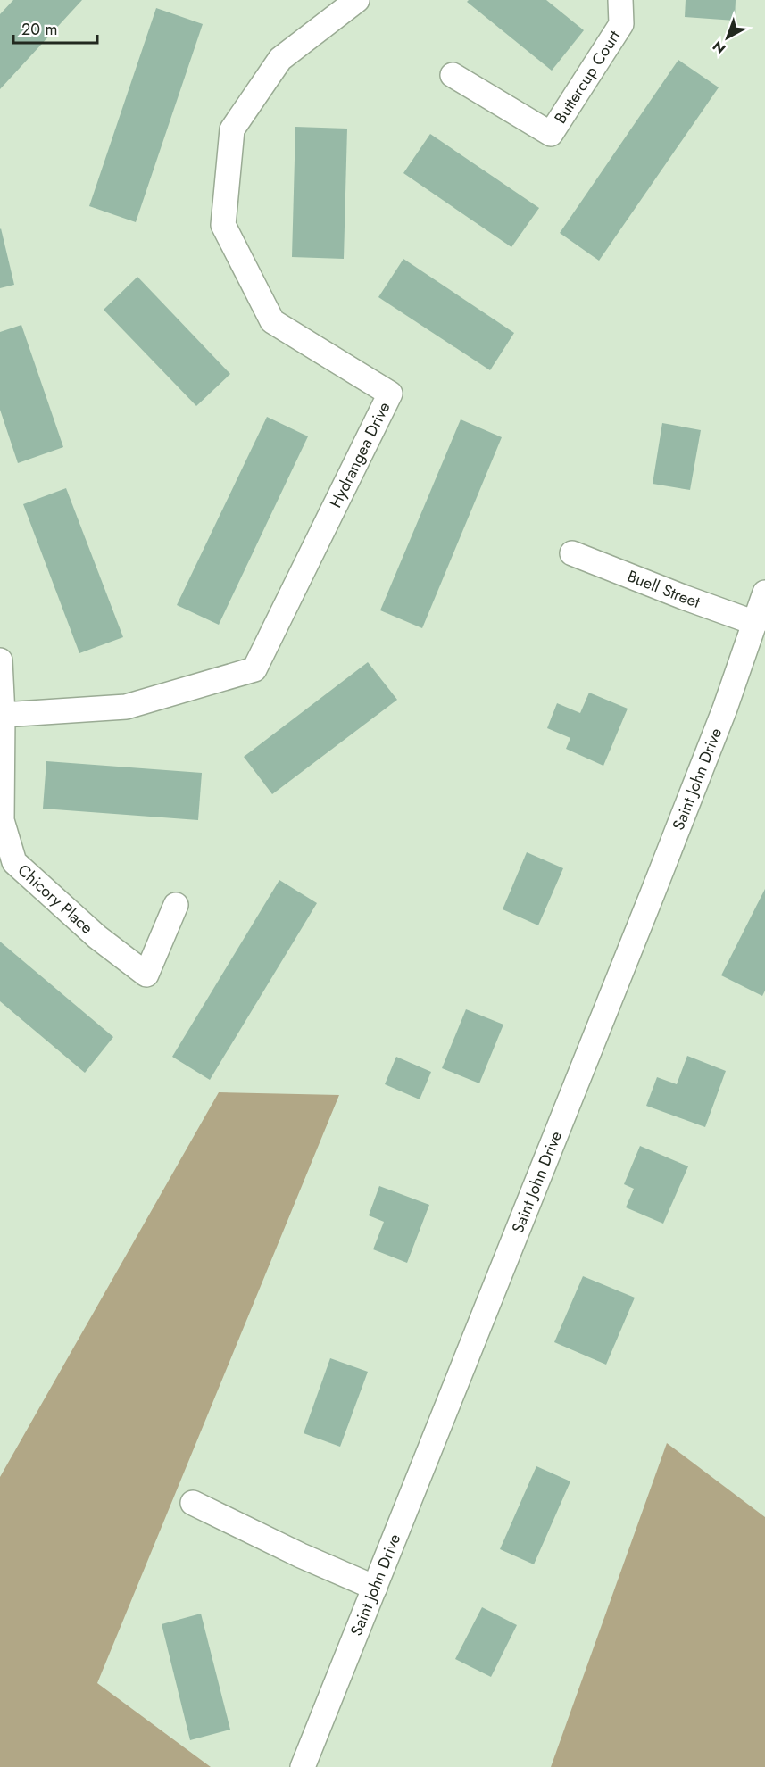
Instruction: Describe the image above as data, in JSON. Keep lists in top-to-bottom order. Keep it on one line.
{"streets":{"street":["Buttercup Court","Hydrangea Drive","Buell Street","Saint John Drive","Chicory Place"]},"crossings":[["Hydrangea Drive","Chicory Place"],["Buell Street","Saint John Drive"]],"scale_bar":"20 m","north":"bottom left"}
